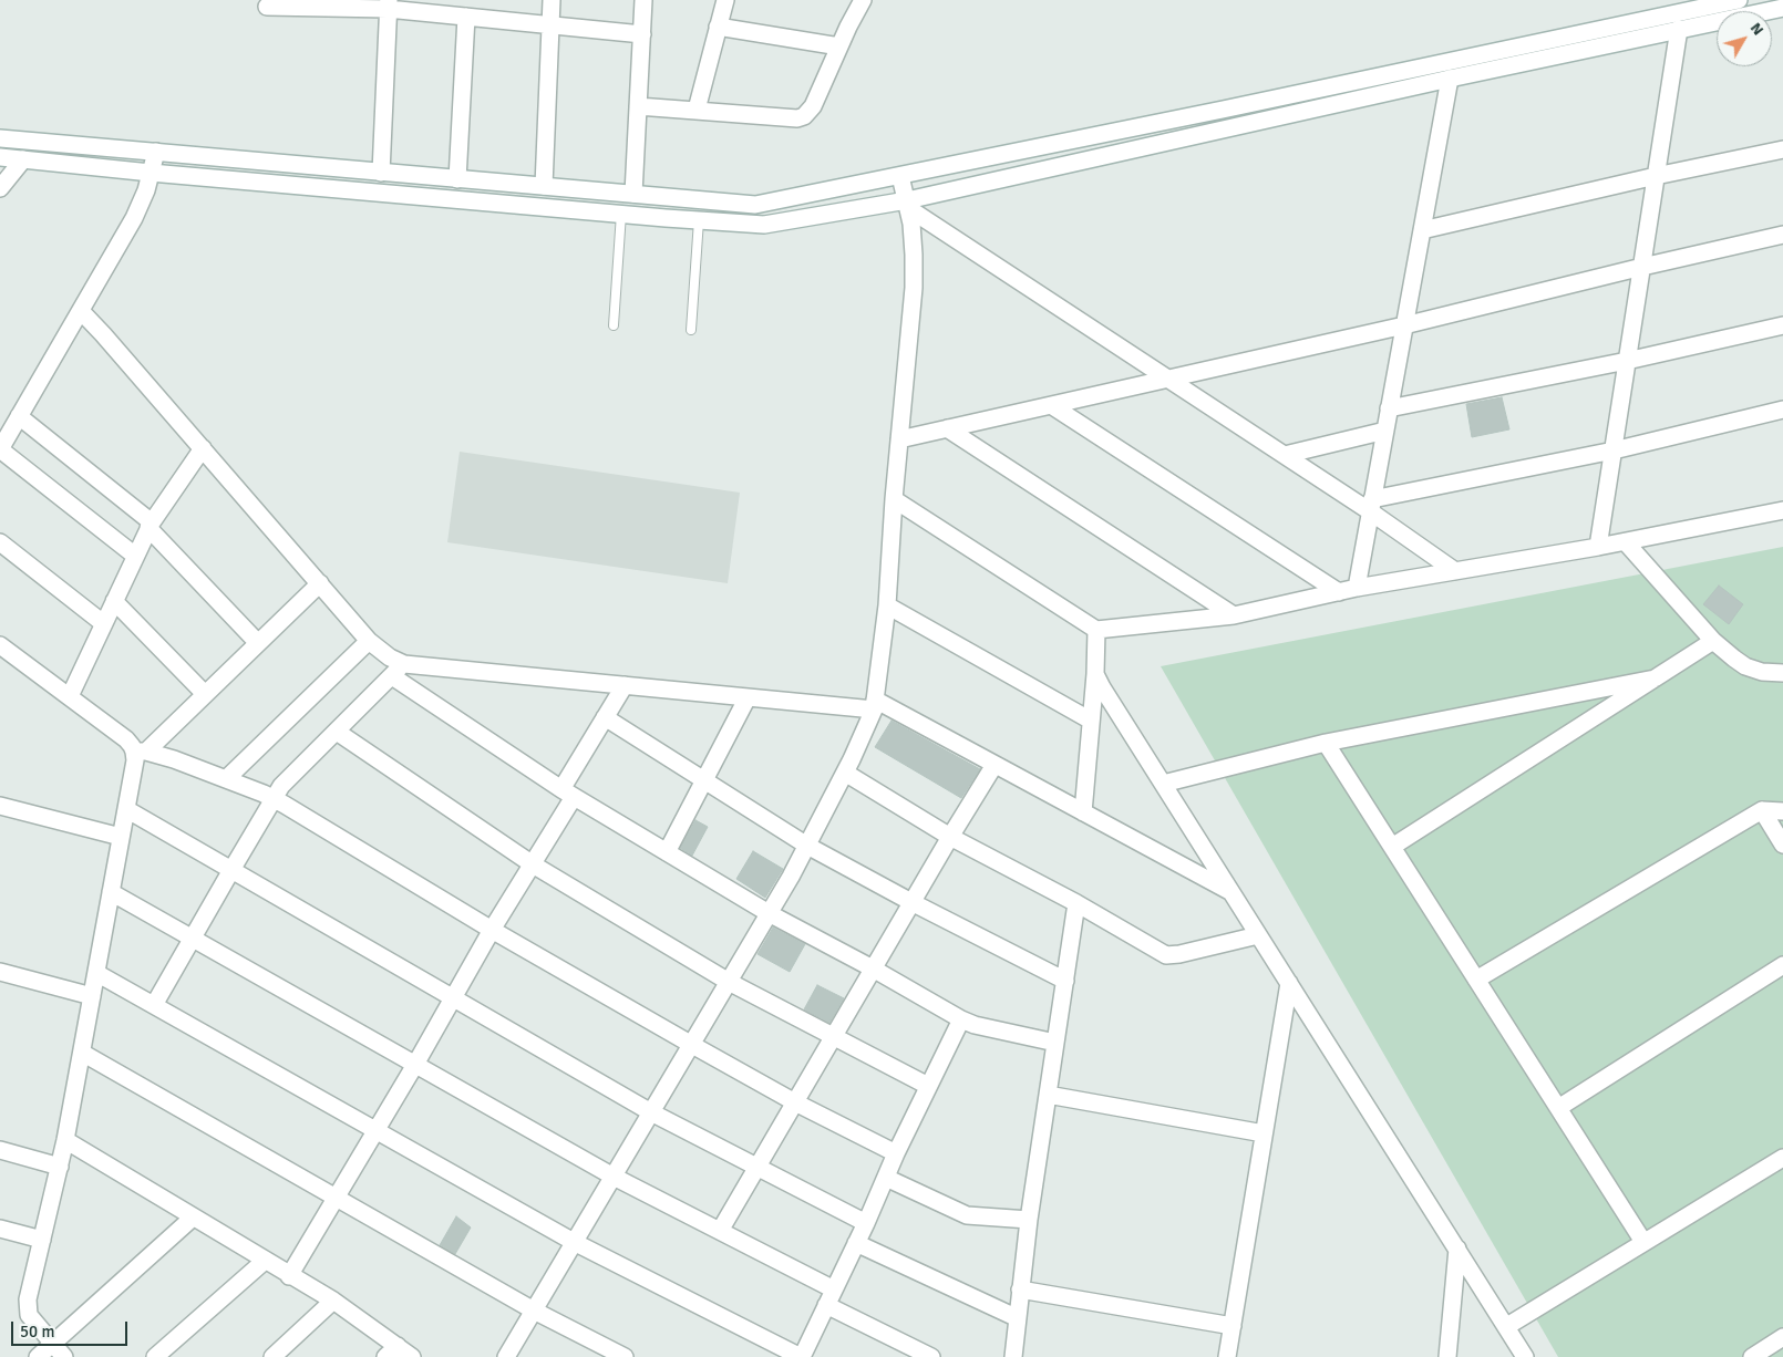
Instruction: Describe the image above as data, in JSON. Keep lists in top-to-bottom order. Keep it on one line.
{"scale_bar":"50 m","north":"top right"}
